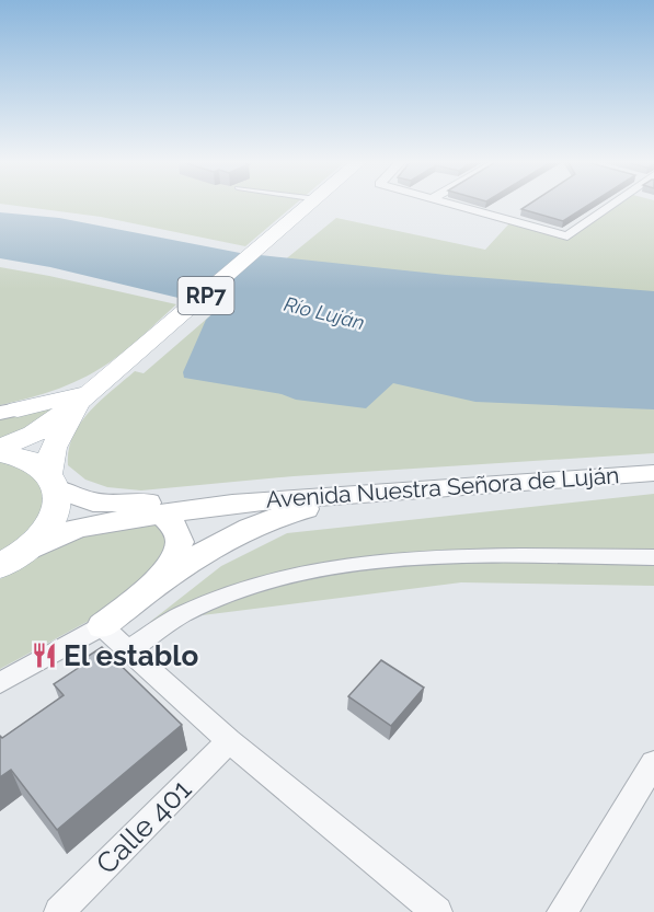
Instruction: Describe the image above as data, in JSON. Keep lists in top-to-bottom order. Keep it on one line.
{"streets":{"main road":["RP7","Avenida Nuestra Señora de Luján"],"street":["Calle 401"]},"crossings":[["RP7","Avenida Nuestra Señora de Luján"]],"water":["Río Luján"],"places":{"restaurant":["El establo"]}}
